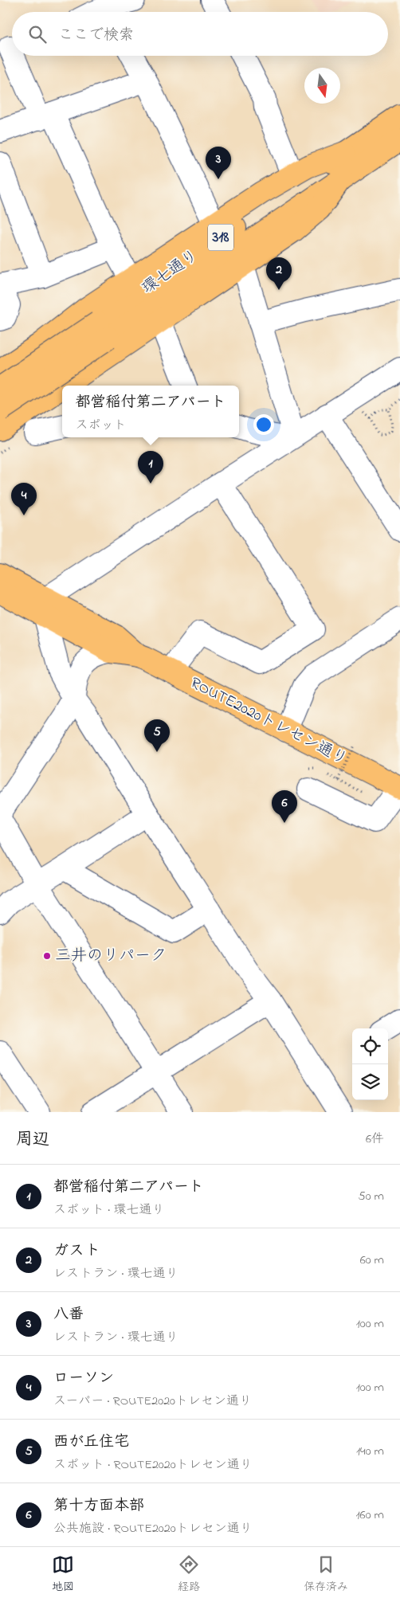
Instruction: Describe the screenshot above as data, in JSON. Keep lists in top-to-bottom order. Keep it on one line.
{"streets":{"main road":["318","環七通り","ROUTE2020トレセン通り"]},"places":["三井のリパーク"],"north":"bottom","page":{"search":"ここで検索","pins":["3","2","1","4","5","6"],"popup":["都営稲付第二アパート","スポット"],"heading":["周辺","6件"],"list":[{"mark":"1","name":"都営稲付第二アパート","note":"スポット · 環七通り","value":"50 m"},{"mark":"2","name":"ガスト","note":"レストラン · 環七通り","value":"60 m"},{"mark":"3","name":"八番","note":"レストラン · 環七通り","value":"100 m"},{"mark":"4","name":"ローソン","note":"スーパー · ROUTE2020トレセン通り","value":"100 m"},{"mark":"5","name":"西が丘住宅","note":"スポット · ROUTE2020トレセン通り","value":"140 m"},{"mark":"6","name":"第十方面本部","note":"公共施設 · ROUTE2020トレセン通り","value":"160 m"}],"nav":["地図","経路","保存済み"]}}
